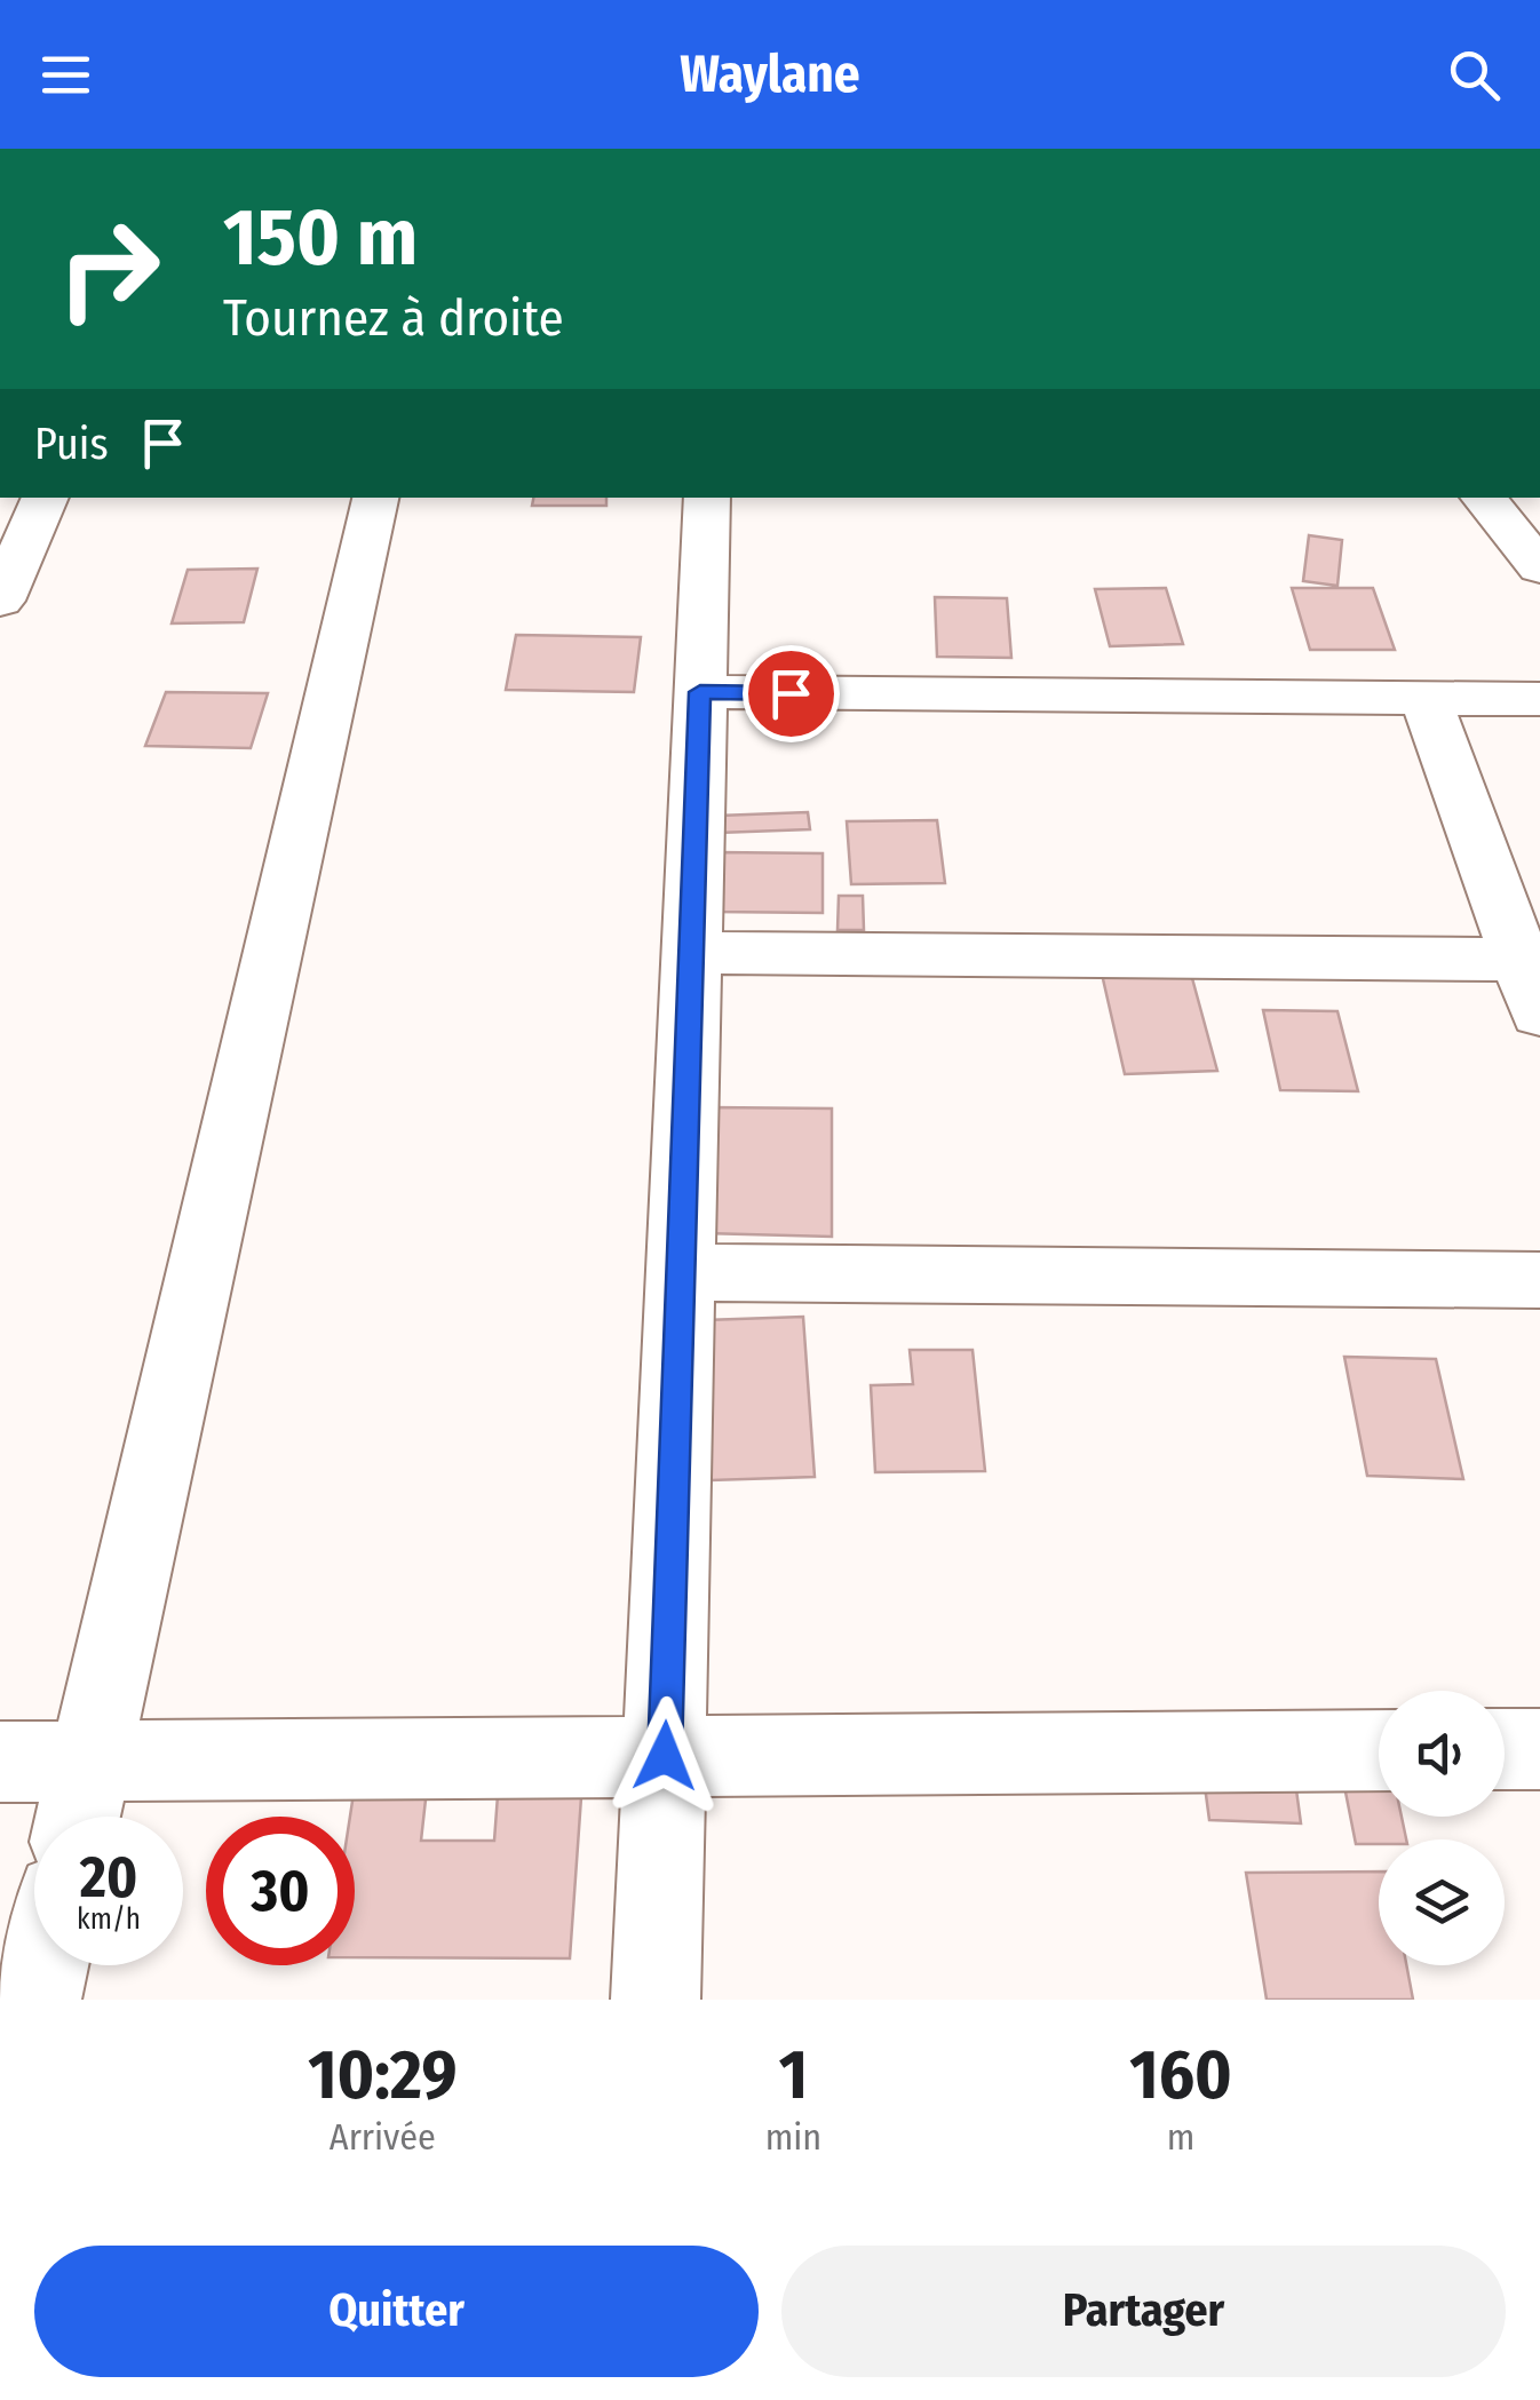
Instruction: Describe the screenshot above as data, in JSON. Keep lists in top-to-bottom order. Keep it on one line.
{"page":{"header":"Waylane","turn":["150 m","Tournez à droite"],"then":"Puis","speed":"20 km/h","limit":"30","eta":["10:29","Arrivée","1","min","160","m"],"buttons":["Quitter","Partager"]}}
